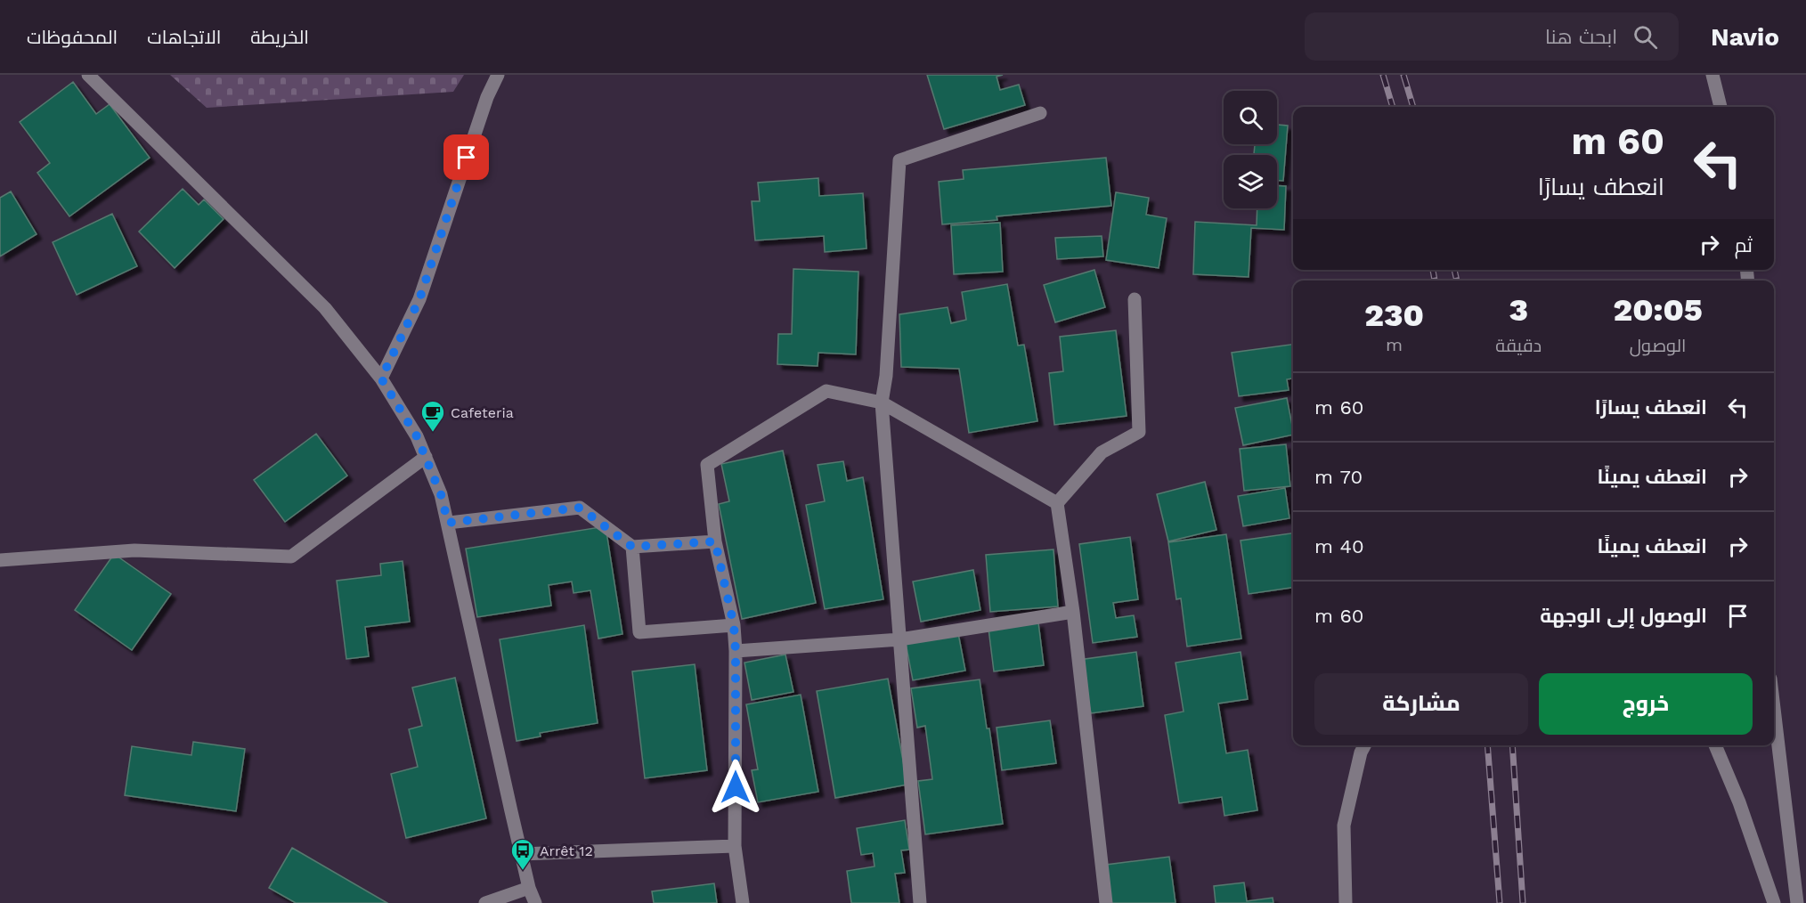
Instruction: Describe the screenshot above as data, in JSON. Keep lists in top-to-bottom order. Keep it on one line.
{"places":{"cafe":["Cafeteria"],"bus stop":["Arrêt 12"]},"page":{"header":"Navio","search":"ابحث هنا","nav":["الخريطة","الاتجاهات","المحفوظات"],"turn":["60 m","انعطف يسارًا"],"then":"ثم","eta":["20:05","الوصول","3","دقيقة","230","m"],"list":[{"name":"انعطف يسارًا","value":"60 m"},{"name":"انعطف يمينًا","value":"70 m"},{"name":"انعطف يمينًا","value":"40 m"},{"name":"الوصول إلى الوجهة","value":"60 m"}],"buttons":["خروج","مشاركة"]}}
